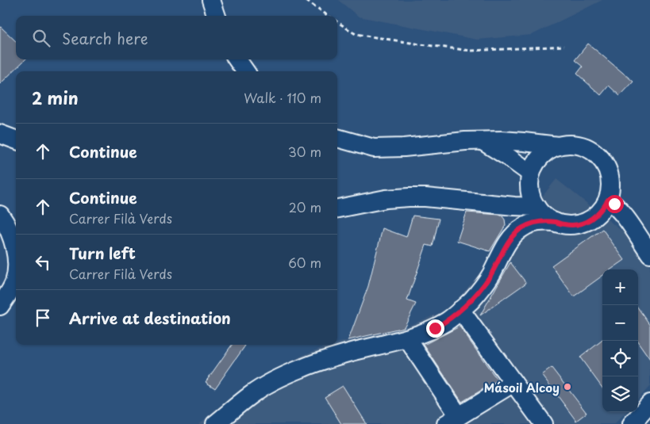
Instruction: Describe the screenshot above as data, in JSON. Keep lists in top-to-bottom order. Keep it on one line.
{"places":["Másoil Alcoy"],"page":{"search":"Search here","heading":["2 min","Walk · 110 m"],"list":[["Continue","30 m"],["Continue","Carrer Filà Verds","20 m"],["Turn left","Carrer Filà Verds","60 m"],"Arrive at destination"],"map_buttons":["+","−"]}}
